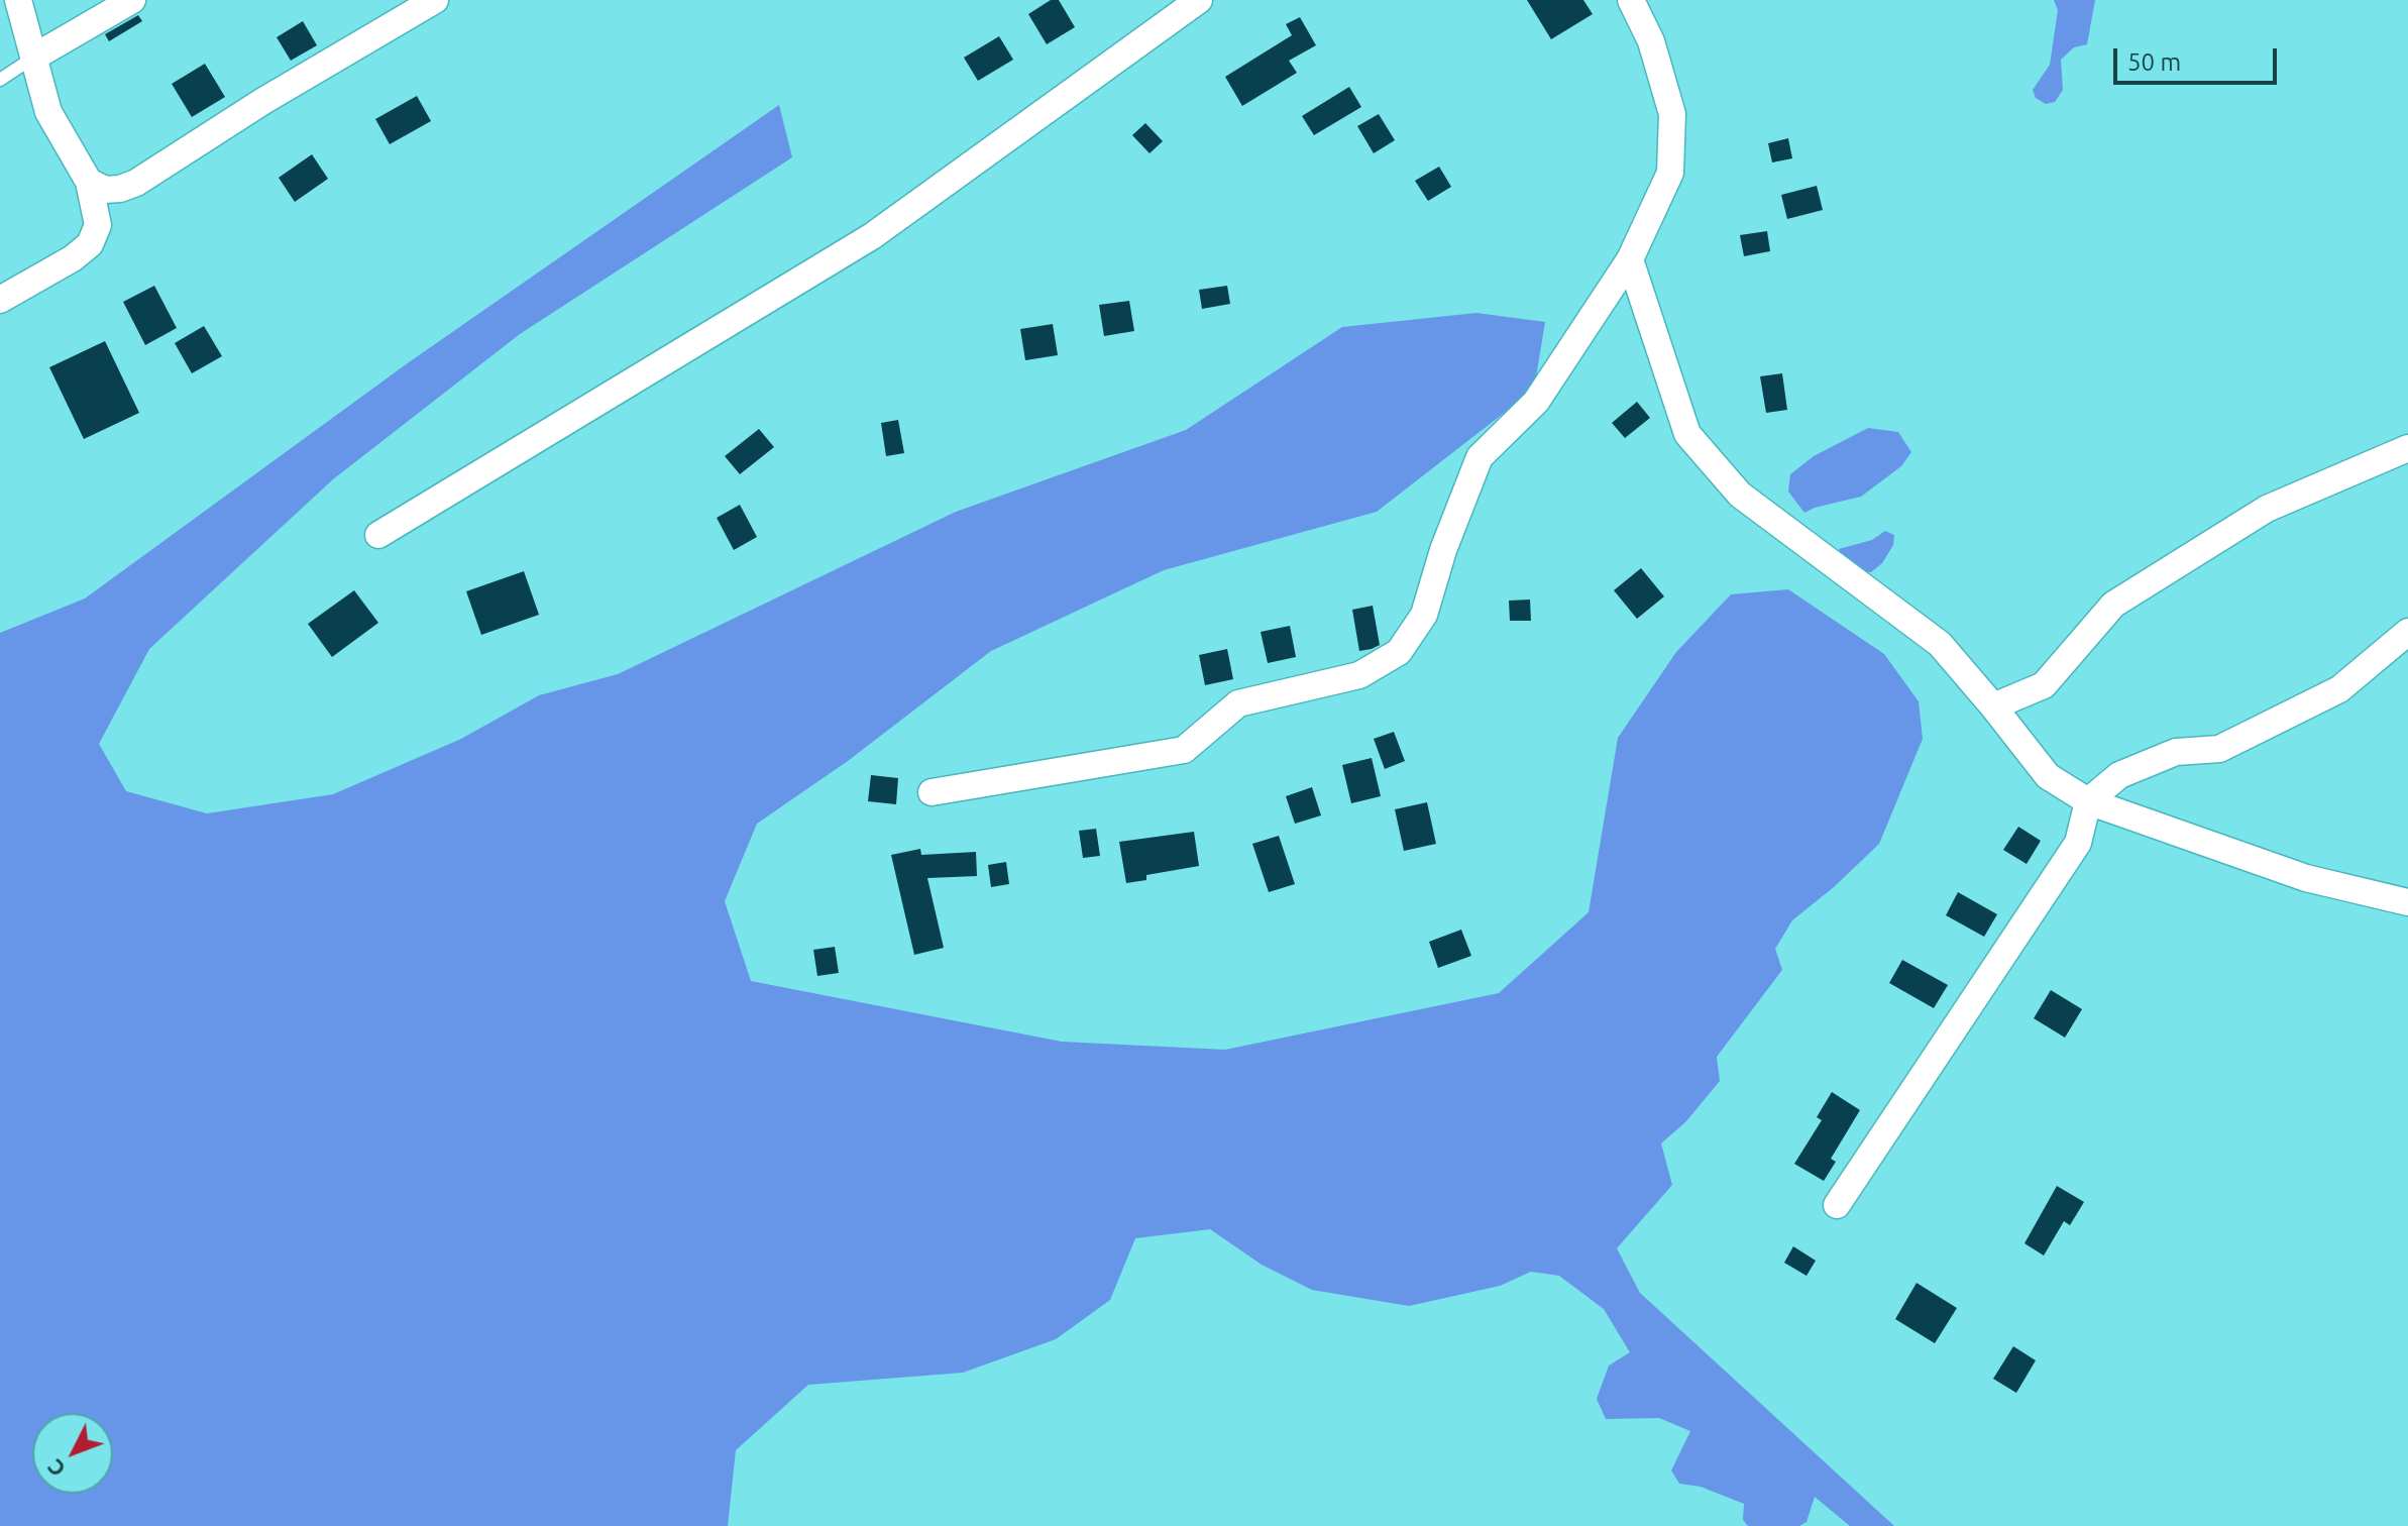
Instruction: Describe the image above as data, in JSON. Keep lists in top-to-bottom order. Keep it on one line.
{"scale_bar":"50 m","north":"bottom left"}
